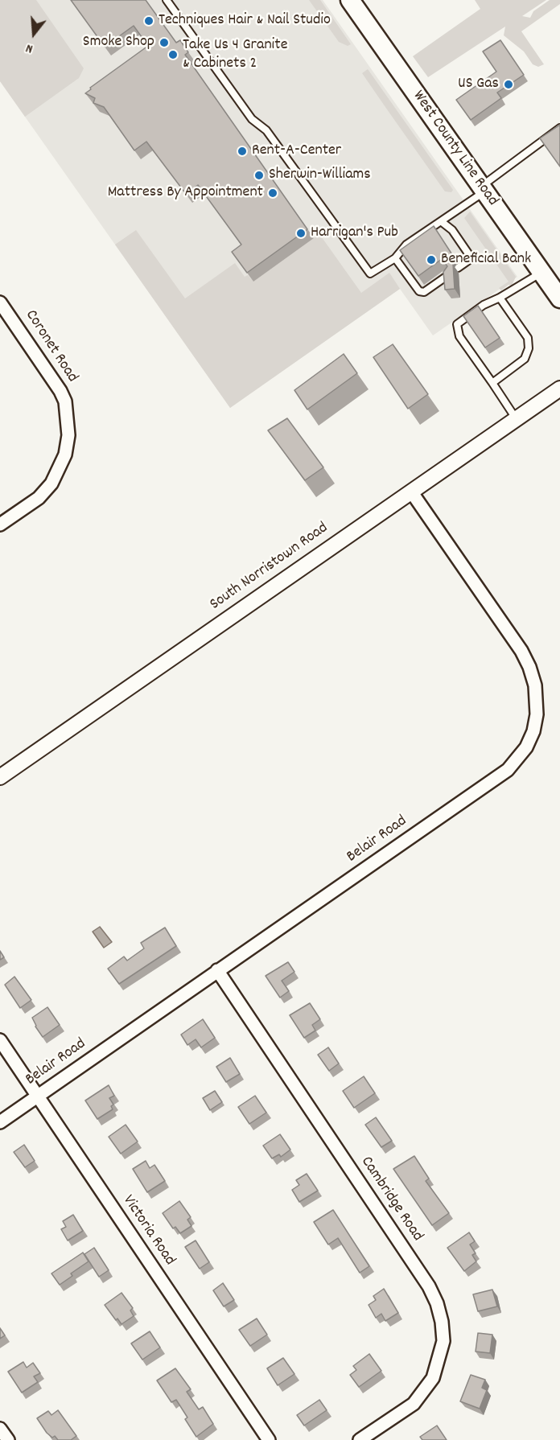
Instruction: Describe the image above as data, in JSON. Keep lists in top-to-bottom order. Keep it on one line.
{"streets":{"main road":["West County Line Road"],"street":["Coronet Road","South Norristown Road","Belair Road","Cambridge Road","Victoria Road"]},"crossings":[["South Norristown Road","Belair Road"],["Belair Road","Cambridge Road"],["Belair Road","Victoria Road"]],"places":["Techniques Hair & Nail Studio","Smoke Shop","Take Us 4 Granite & Cabinets 2","US Gas","Rent-A-Center","Sherwin-Williams","Mattress By Appointment","Harrigan's Pub","Beneficial Bank"],"north":"bottom"}
